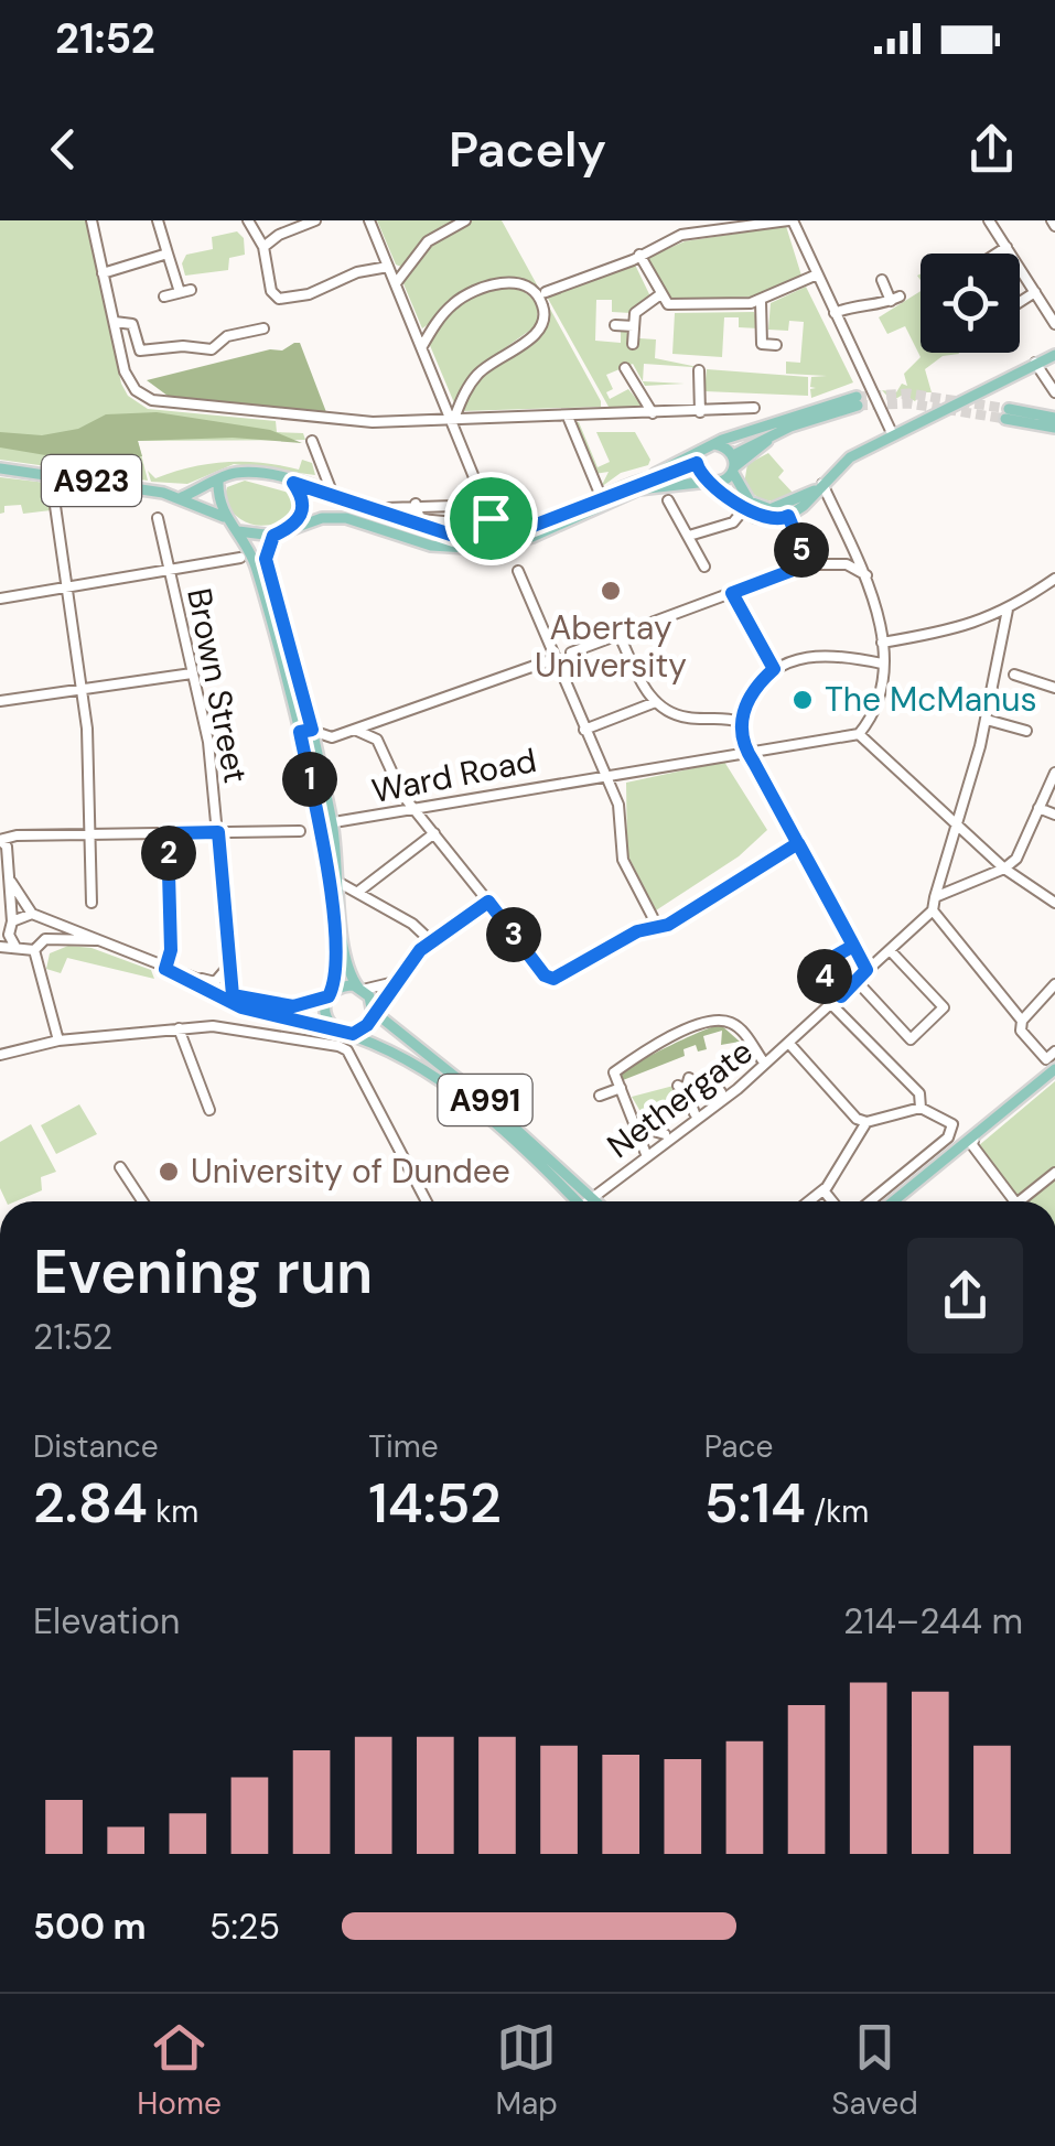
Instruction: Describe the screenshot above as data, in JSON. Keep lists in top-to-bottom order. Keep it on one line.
{"streets":{"main road":["A923","A991"],"street":["Brown Street","Ward Road","Nethergate"]},"crossings":[["Nethergate","A991"]],"places":["Abertay University","The McManus","University of Dundee"],"page":{"status":"21:52","header":"Pacely","pins":["5","1","2","3","4"],"heading":["Evening run","21:52"],"stats":[["Distance","2.84 km"],["Time","14:52"],["Pace","5:14 /km"]],"chart":["Elevation","214–244 m"],"list":[{"name":"500 m","note":"5:25"}],"tabs":["Home","Map","Saved"]}}
